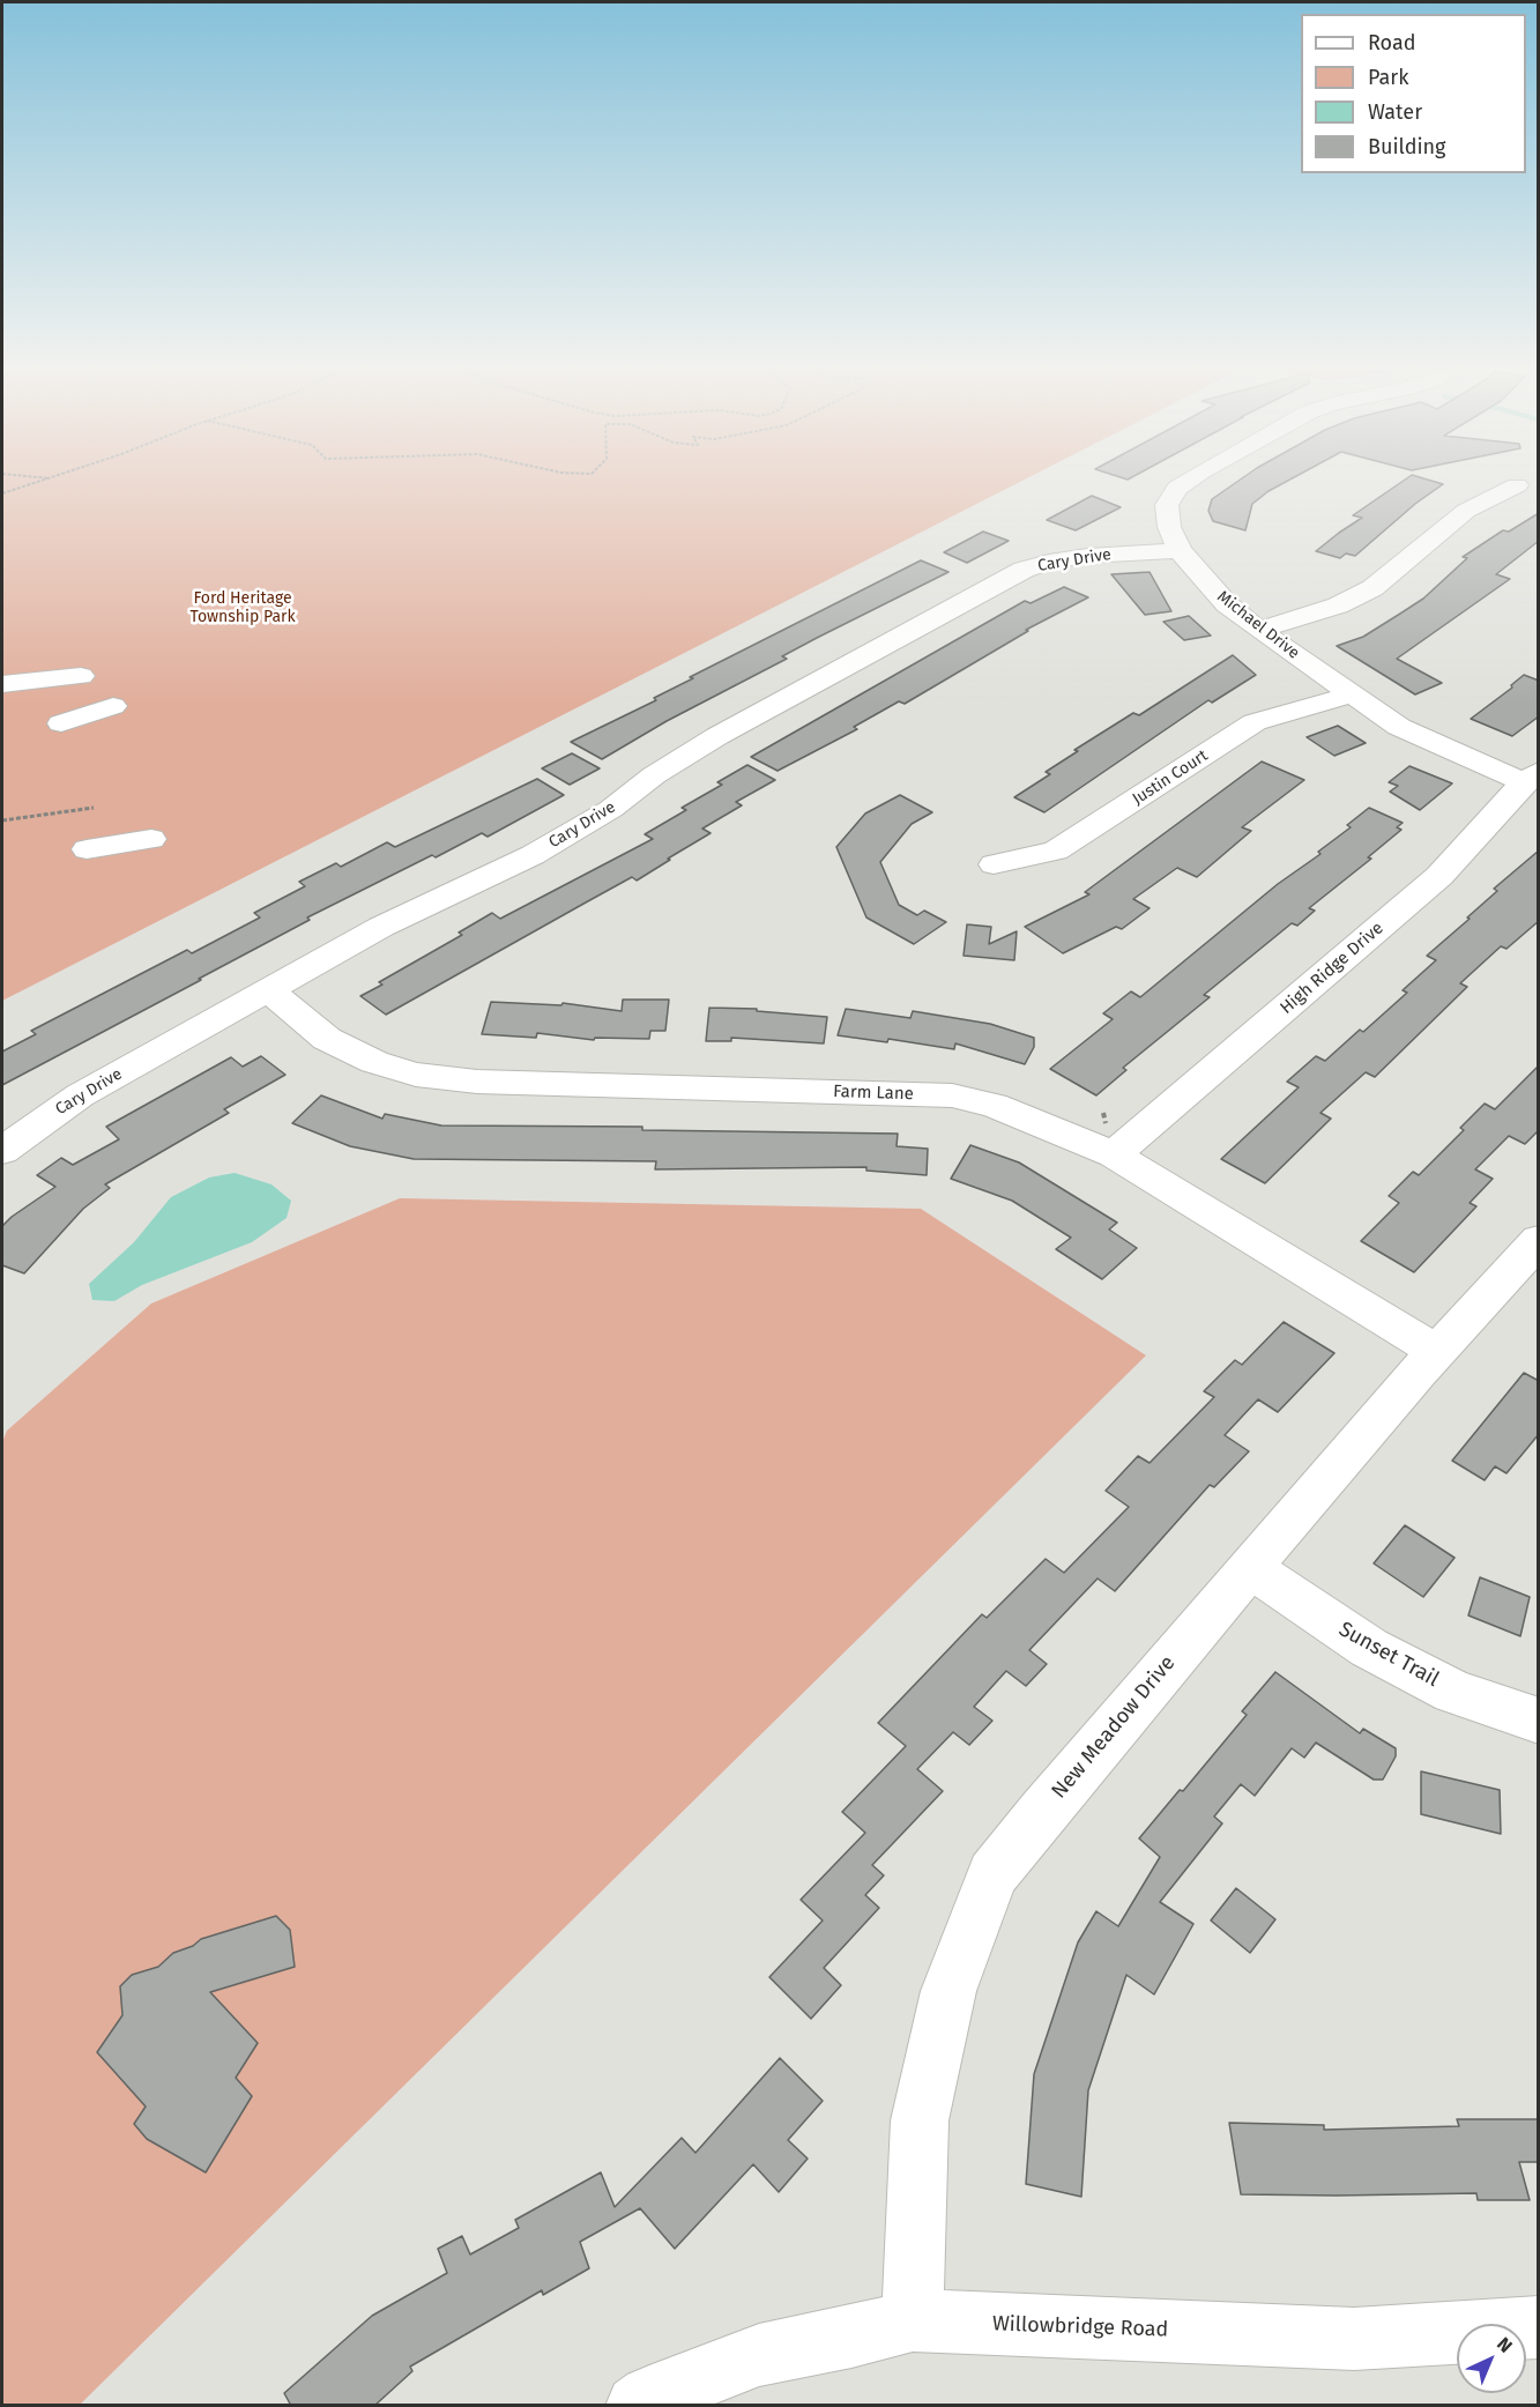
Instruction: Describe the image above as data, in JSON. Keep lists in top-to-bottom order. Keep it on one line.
{"streets":{"street":["Cary Drive","Michael Drive","Justin Court","High Ridge Drive","Farm Lane","Sunset Trail","New Meadow Drive","Willowbridge Road"]},"crossings":[["Cary Drive","Michael Drive"],["Cary Drive","Farm Lane"],["Michael Drive","Justin Court"],["Michael Drive","High Ridge Drive"],["High Ridge Drive","Farm Lane"],["Farm Lane","New Meadow Drive"],["Sunset Trail","New Meadow Drive"],["New Meadow Drive","Willowbridge Road"]],"parks":["Ford Heritage Township Park"],"legend":["Road","Park","Water","Building"],"north":"top right"}
